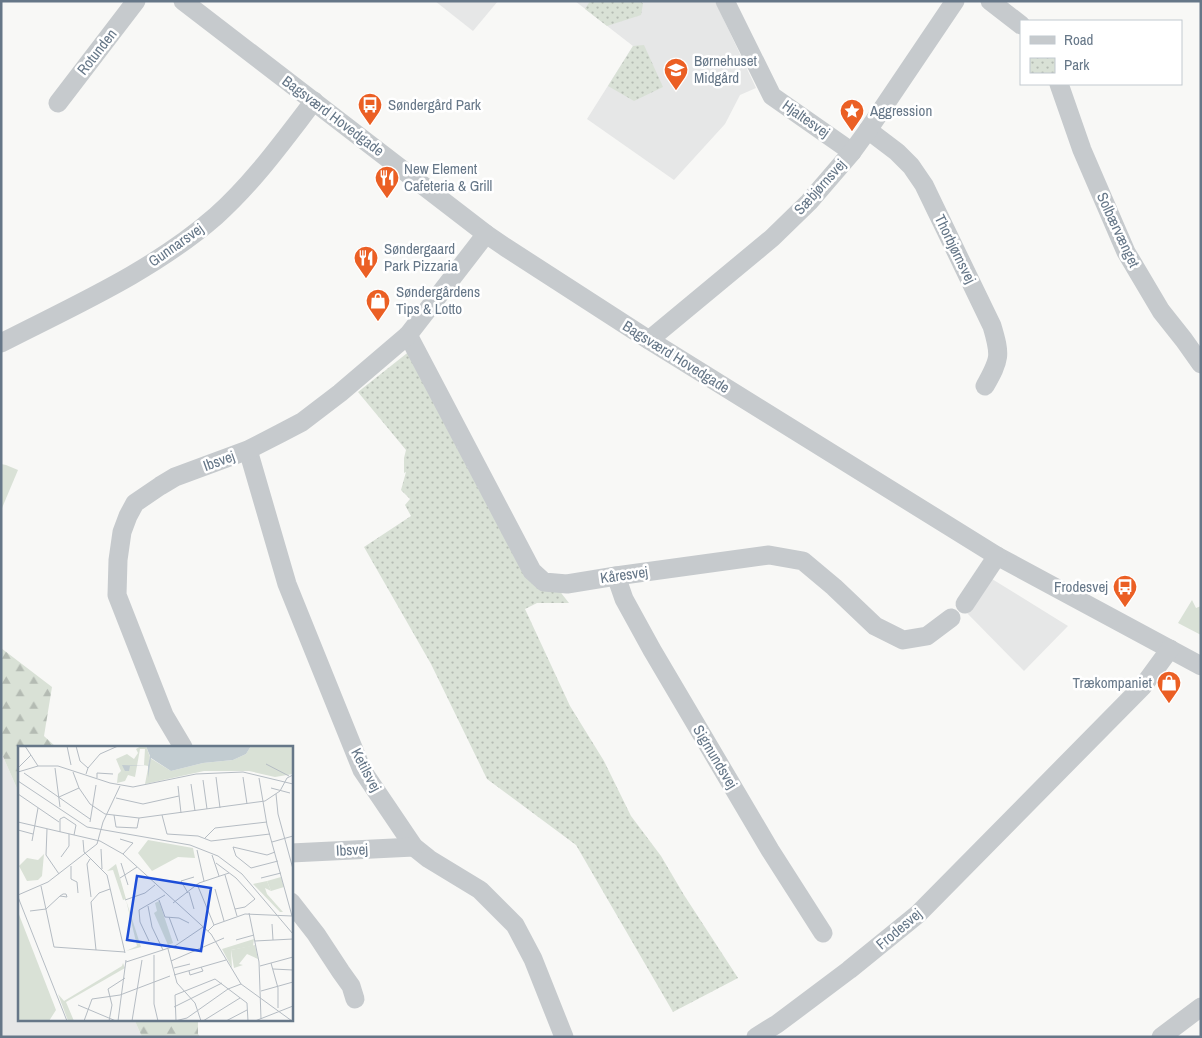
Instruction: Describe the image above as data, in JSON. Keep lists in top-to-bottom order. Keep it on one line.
{"streets":{"street":["Rotunden","Bagsværd Hovedgade","Hjaltesvej","Sæbjørnsvej","Solbærvænget","Gunnarsvej","Thorbjørnsvej","Ibsvej","Kåresvej","Sigmundsvej","Ketilsvej","Frodesvej"]},"crossings":[["Bagsværd Hovedgade","Sæbjørnsvej"],["Bagsværd Hovedgade","Gunnarsvej"],["Bagsværd Hovedgade","Ibsvej"],["Bagsværd Hovedgade","Frodesvej"],["Hjaltesvej","Sæbjørnsvej"],["Sæbjørnsvej","Thorbjørnsvej"],["Ibsvej","Kåresvej"],["Ibsvej","Ketilsvej"],["Kåresvej","Sigmundsvej"]],"places":{"school or university":["Børnehuset Midgård"],"bus stop":["Søndergård Park","Frodesvej"],"place":["Aggression"],"restaurant":["New Element Cafeteria & Grill","Søndergaard Park Pizzaria"],"shop":["Søndergårdens Tips & Lotto","Trækompaniet"]},"legend":["Road","Park"]}
